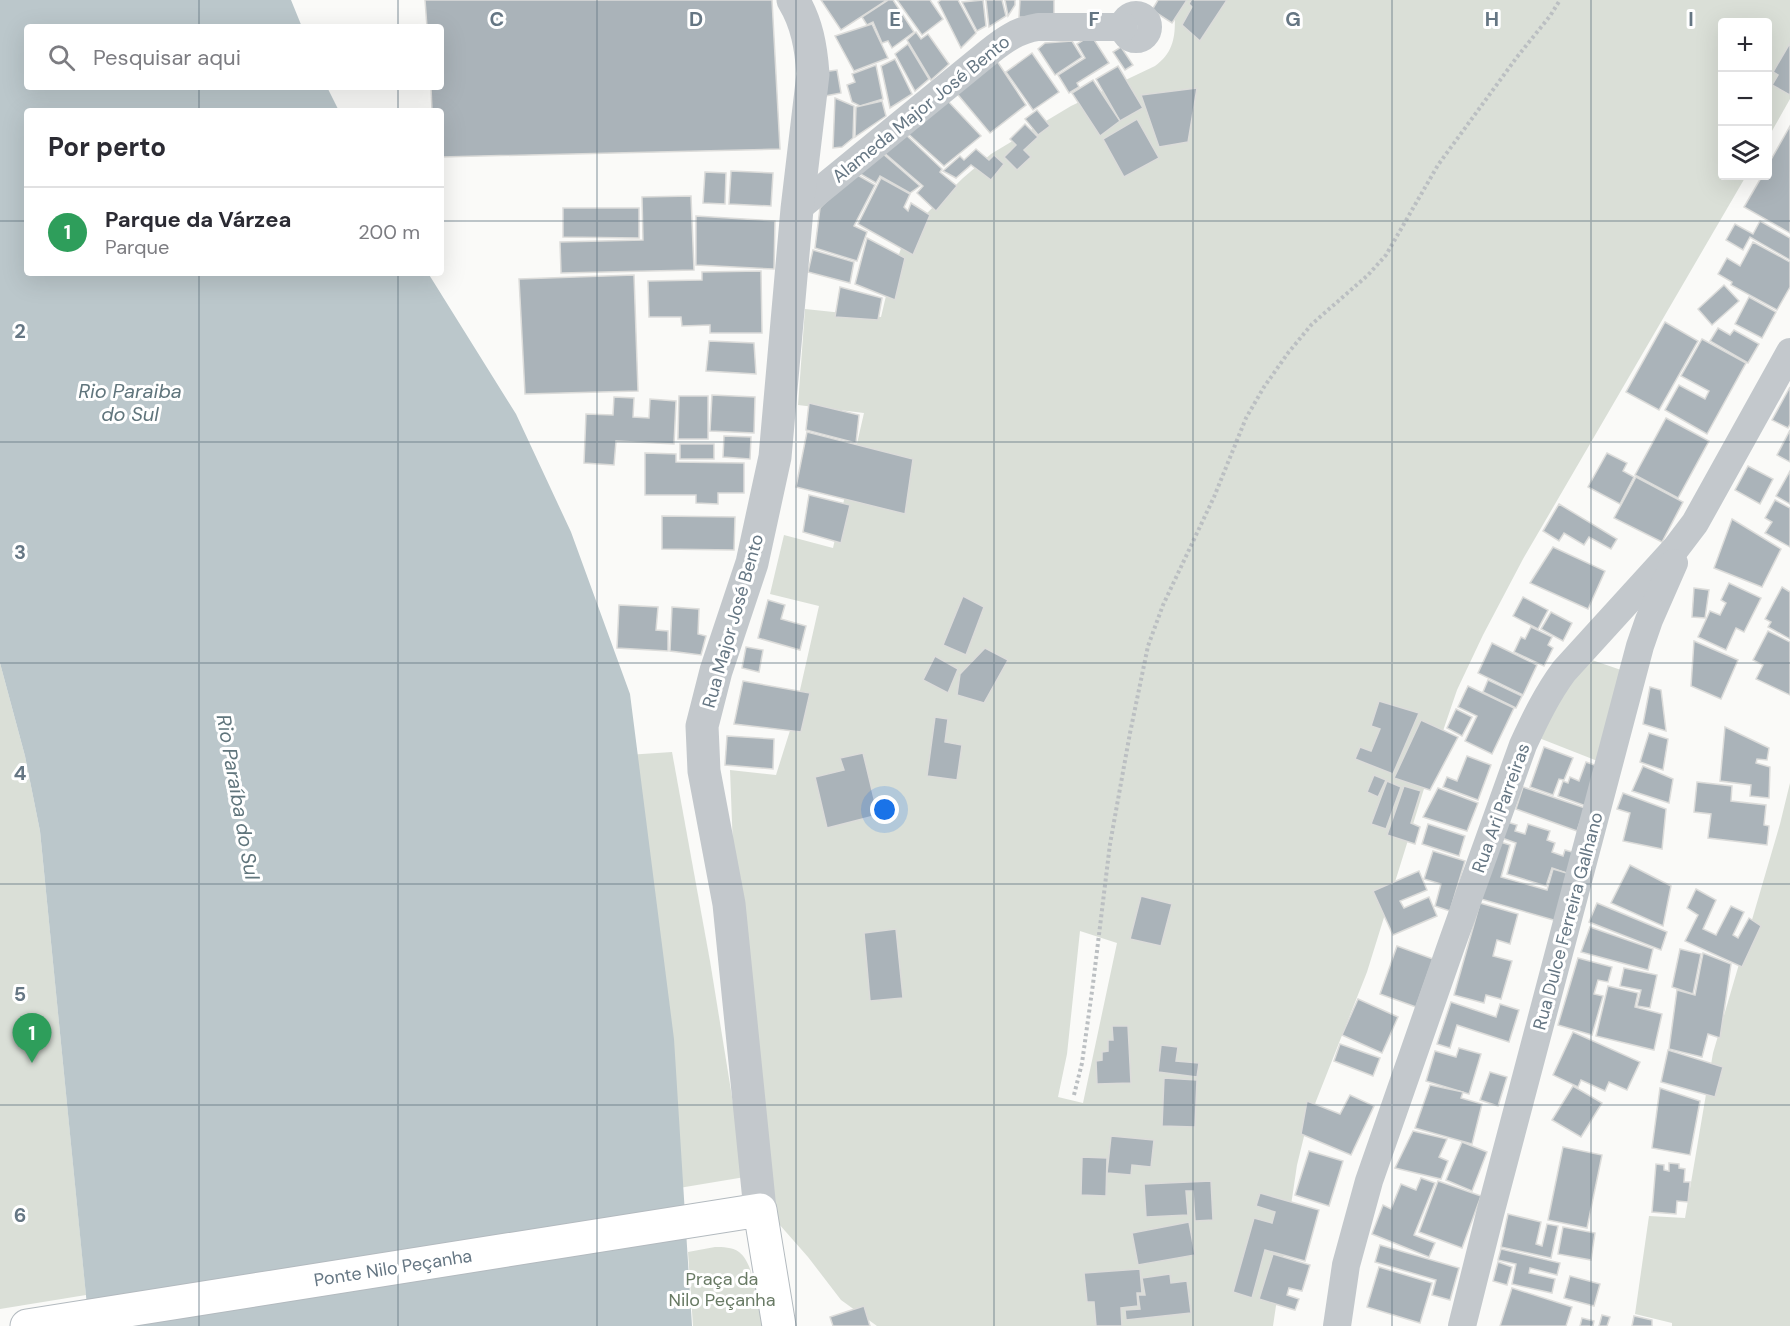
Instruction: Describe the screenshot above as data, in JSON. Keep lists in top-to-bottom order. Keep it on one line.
{"streets":{"main road":["Ponte Nilo Peçanha"],"street":["Alameda Major José Bento","Rua Major José Bento","Rua Ari Parreiras","Rua Dulce Ferreira Galhano"]},"crossings":[["Alameda Major José Bento","Rua Major José Bento"],["Rua Major José Bento","Ponte Nilo Peçanha"],["Rua Ari Parreiras","Rua Dulce Ferreira Galhano"]],"water":["Rio Paraiba do Sul","Rio Paraíba do Sul"],"parks":["Praça da Nilo Peçanha"],"page":{"map_buttons":["+","−"],"search":"Pesquisar aqui","heading":"Por perto","list":[{"mark":"1","name":"Parque da Várzea","note":"Parque","value":"200 m"}],"pins":"1"},"grid":{"columns":["C","D","E","F","G","H","I"],"rows":["2","3","4","5","6"]}}
